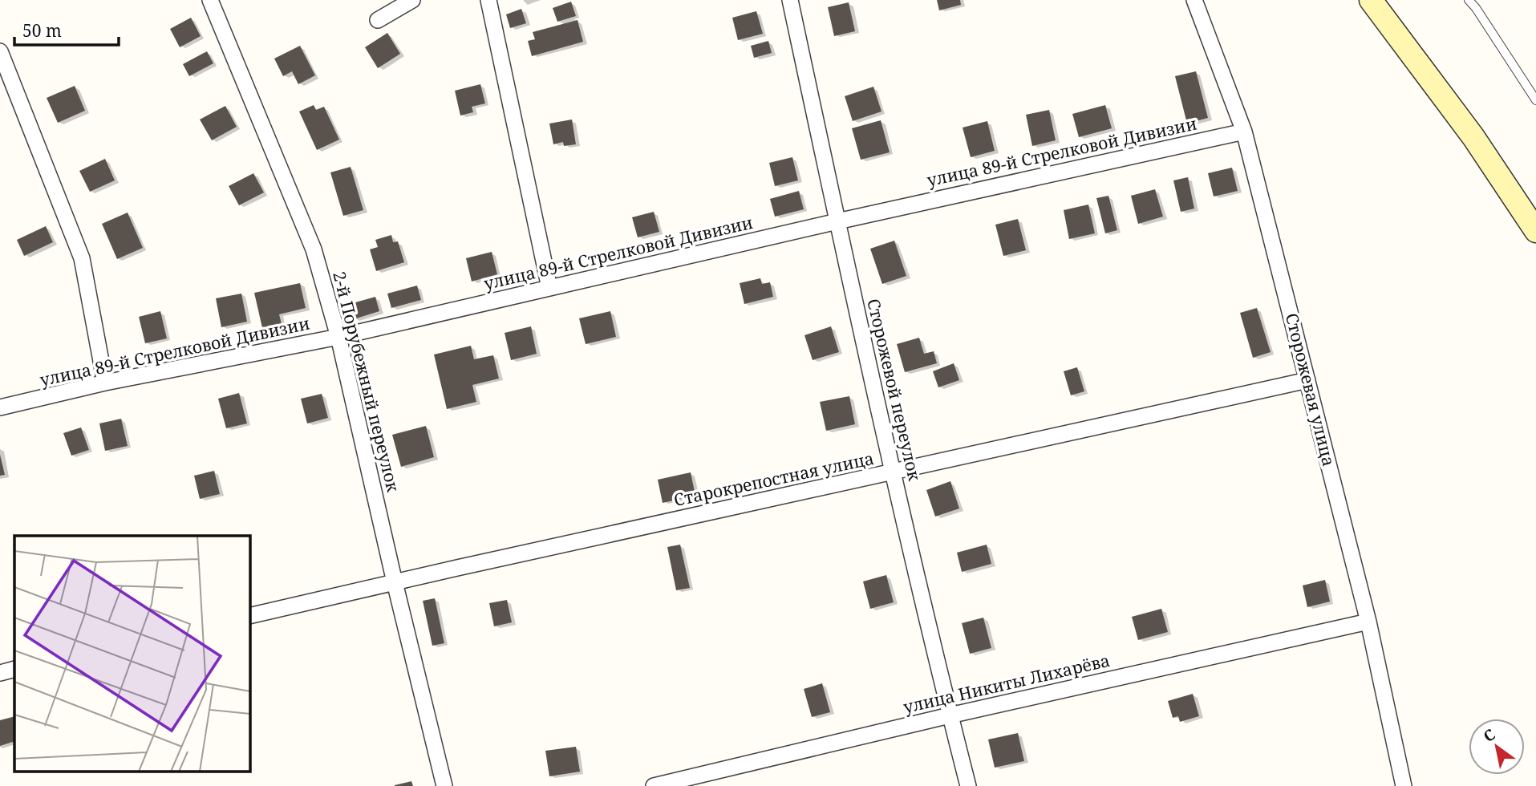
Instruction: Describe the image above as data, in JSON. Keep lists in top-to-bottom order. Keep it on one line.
{"streets":{"street":["улица 89-й Стрелковой Дивизии","2-й Порубежный переулок","Сторожевой переулок","Сторожевая улица","Старокрепостная улица","улица Никиты Лихарёва"]},"crossings":[["улица 89-й Стрелковой Дивизии","2-й Порубежный переулок"],["улица 89-й Стрелковой Дивизии","Сторожевой переулок"],["улица 89-й Стрелковой Дивизии","Сторожевая улица"],["2-й Порубежный переулок","Старокрепостная улица"],["Сторожевой переулок","Старокрепостная улица"],["Сторожевой переулок","улица Никиты Лихарёва"],["Сторожевая улица","Старокрепостная улица"],["Сторожевая улица","улица Никиты Лихарёва"]],"scale_bar":"50 m","north":"top left"}
